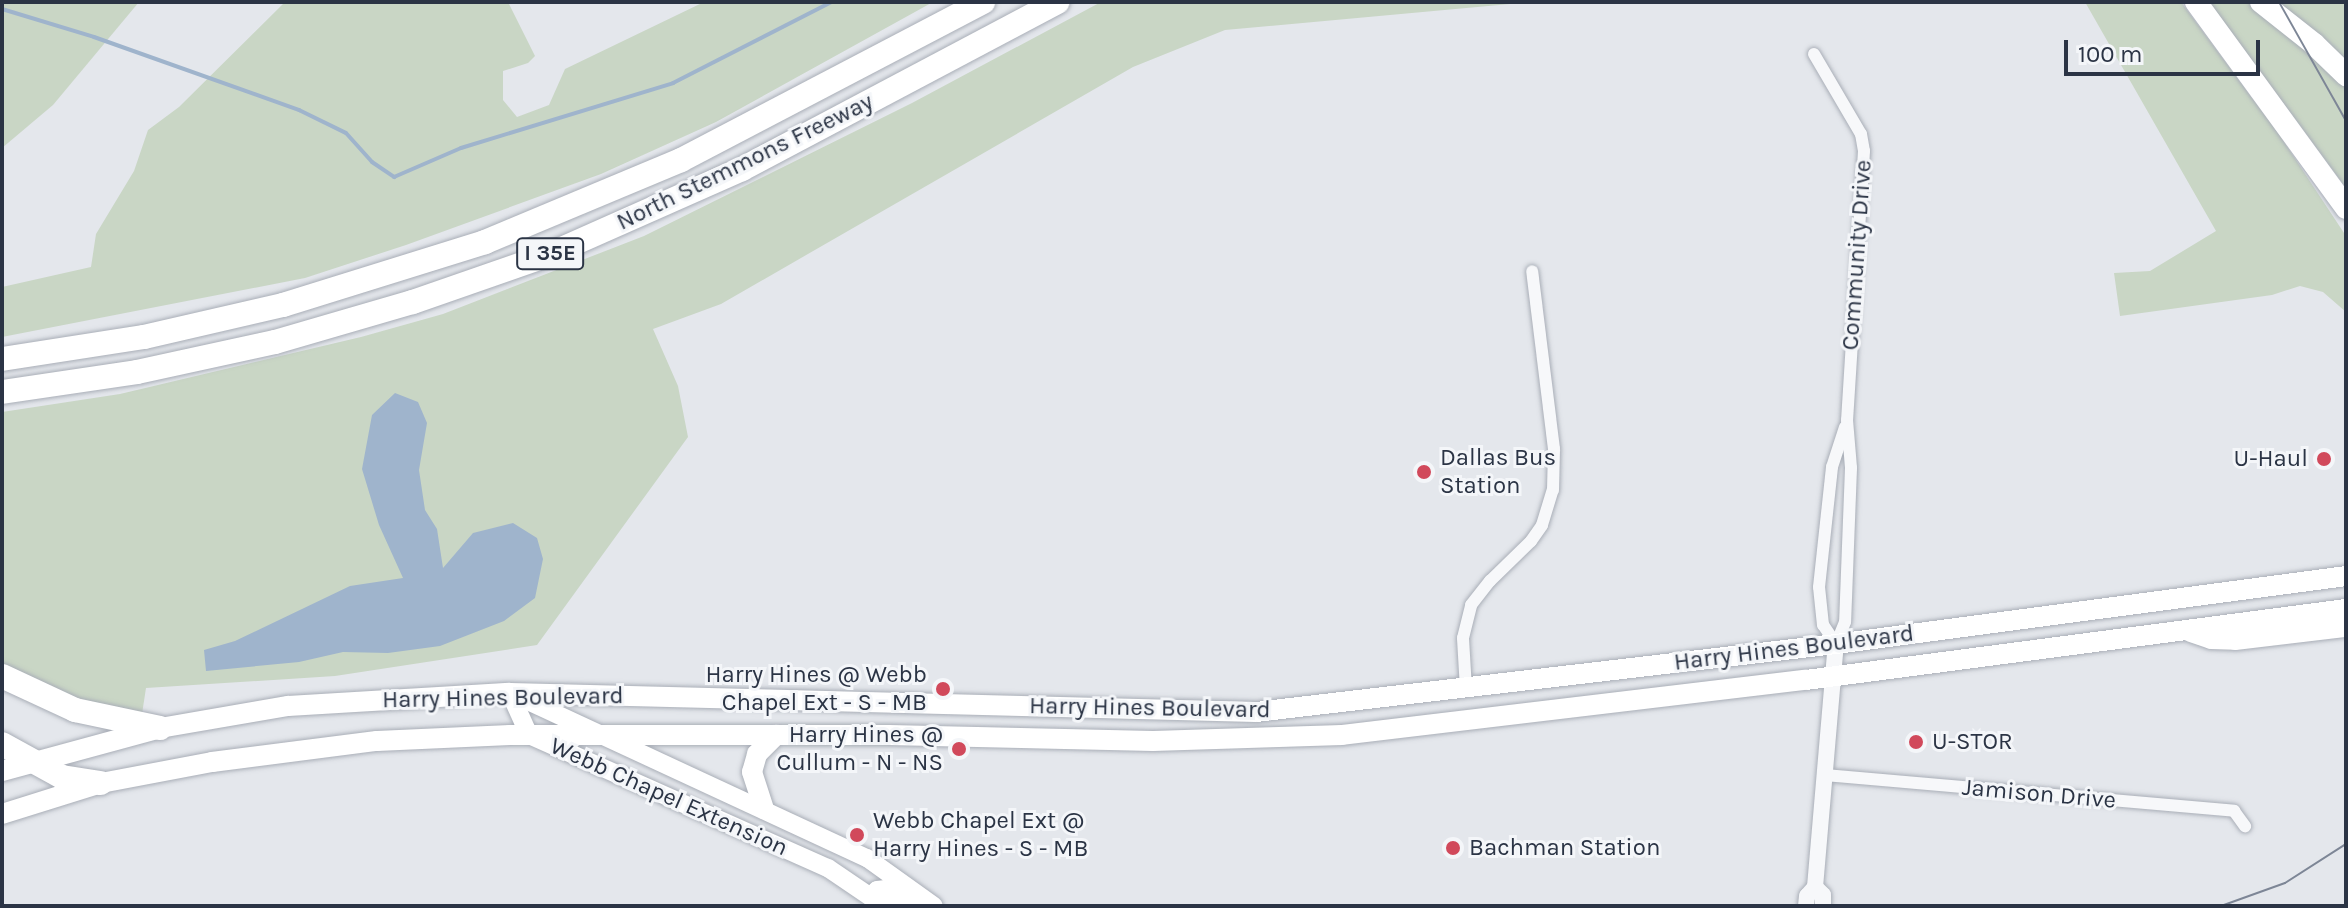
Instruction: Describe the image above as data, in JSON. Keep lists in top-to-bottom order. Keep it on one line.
{"streets":{"highway":["North Stemmons Freeway","I 35E"],"main road":["Harry Hines Boulevard","Webb Chapel Extension"],"street":["Community Drive","Jamison Drive"]},"crossings":[["Community Drive","Harry Hines Boulevard"],["Community Drive","Jamison Drive"],["Harry Hines Boulevard","Webb Chapel Extension"]],"places":["U-Haul","Dallas Bus Station","Harry Hines @ Webb Chapel Ext - S - MB","U-STOR","Harry Hines @ Cullum - N - NS","Webb Chapel Ext @ Harry Hines - S - MB","Bachman Station"],"scale_bar":"100 m"}
